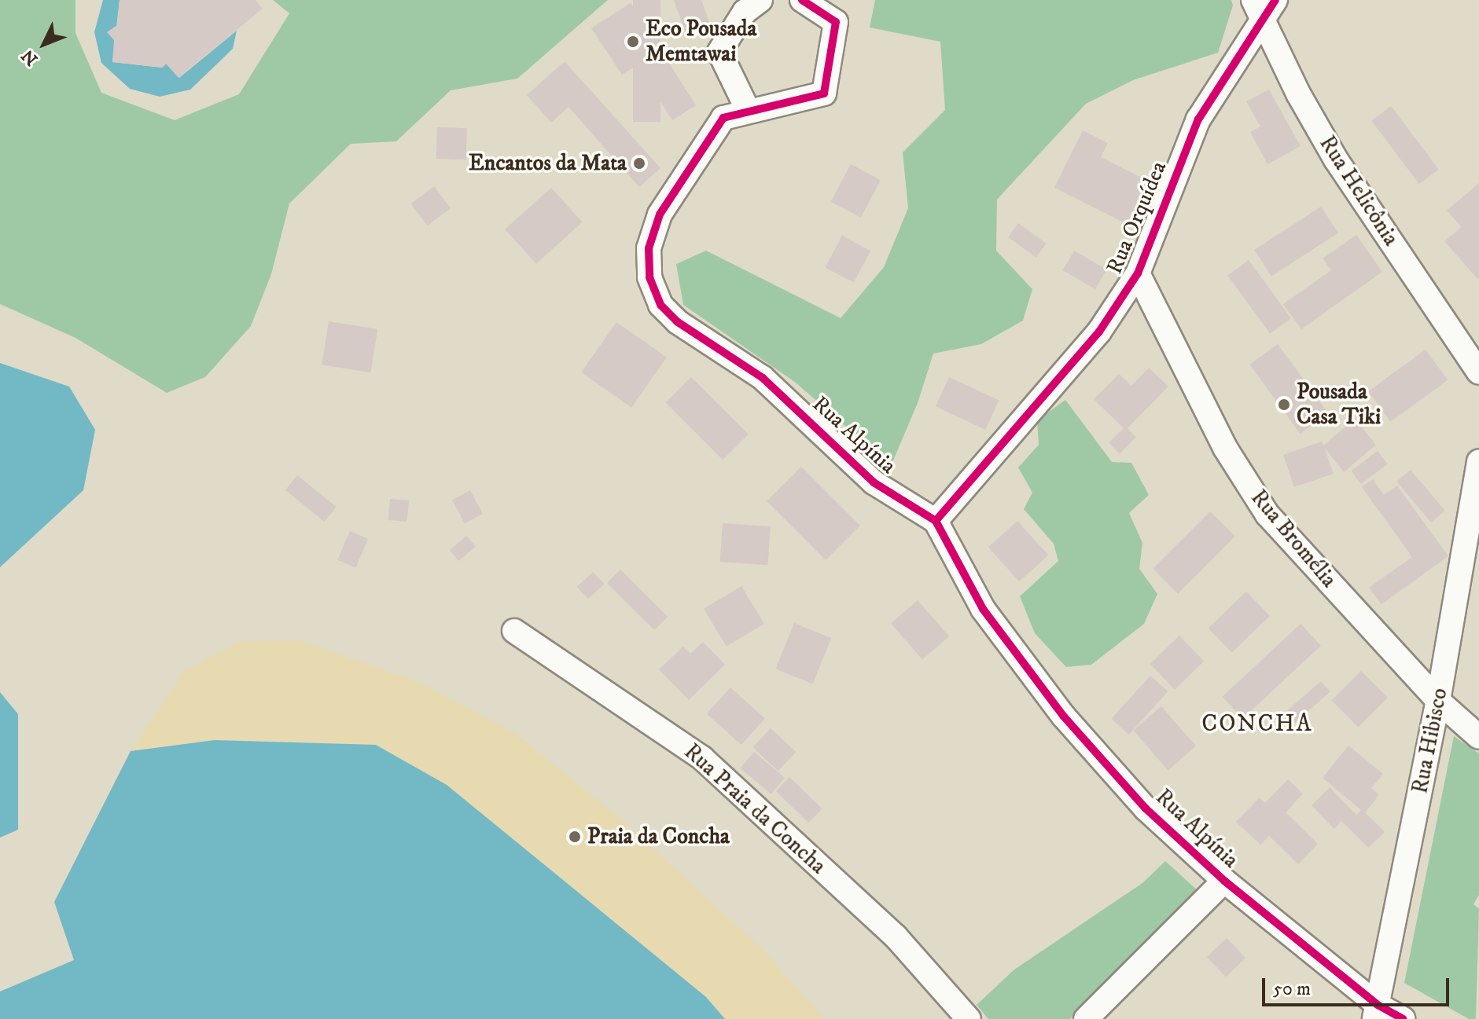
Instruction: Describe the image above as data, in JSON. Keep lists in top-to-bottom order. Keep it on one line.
{"streets":{"street":["Rua Helicônia","Rua Orquídea","Rua Alpínia","Rua Bromélia","Rua Hibisco","Rua Praia da Concha"]},"crossings":[["Rua Helicônia","Rua Orquídea"],["Rua Orquídea","Rua Alpínia"],["Rua Orquídea","Rua Bromélia"],["Rua Alpínia","Rua Hibisco"],["Rua Bromélia","Rua Hibisco"]],"districts":["CONCHA"],"places":["Eco Pousada Memtawai","Encantos da Mata","Pousada Casa Tiki","Praia da Concha"],"scale_bar":"50 m","north":"bottom left"}
